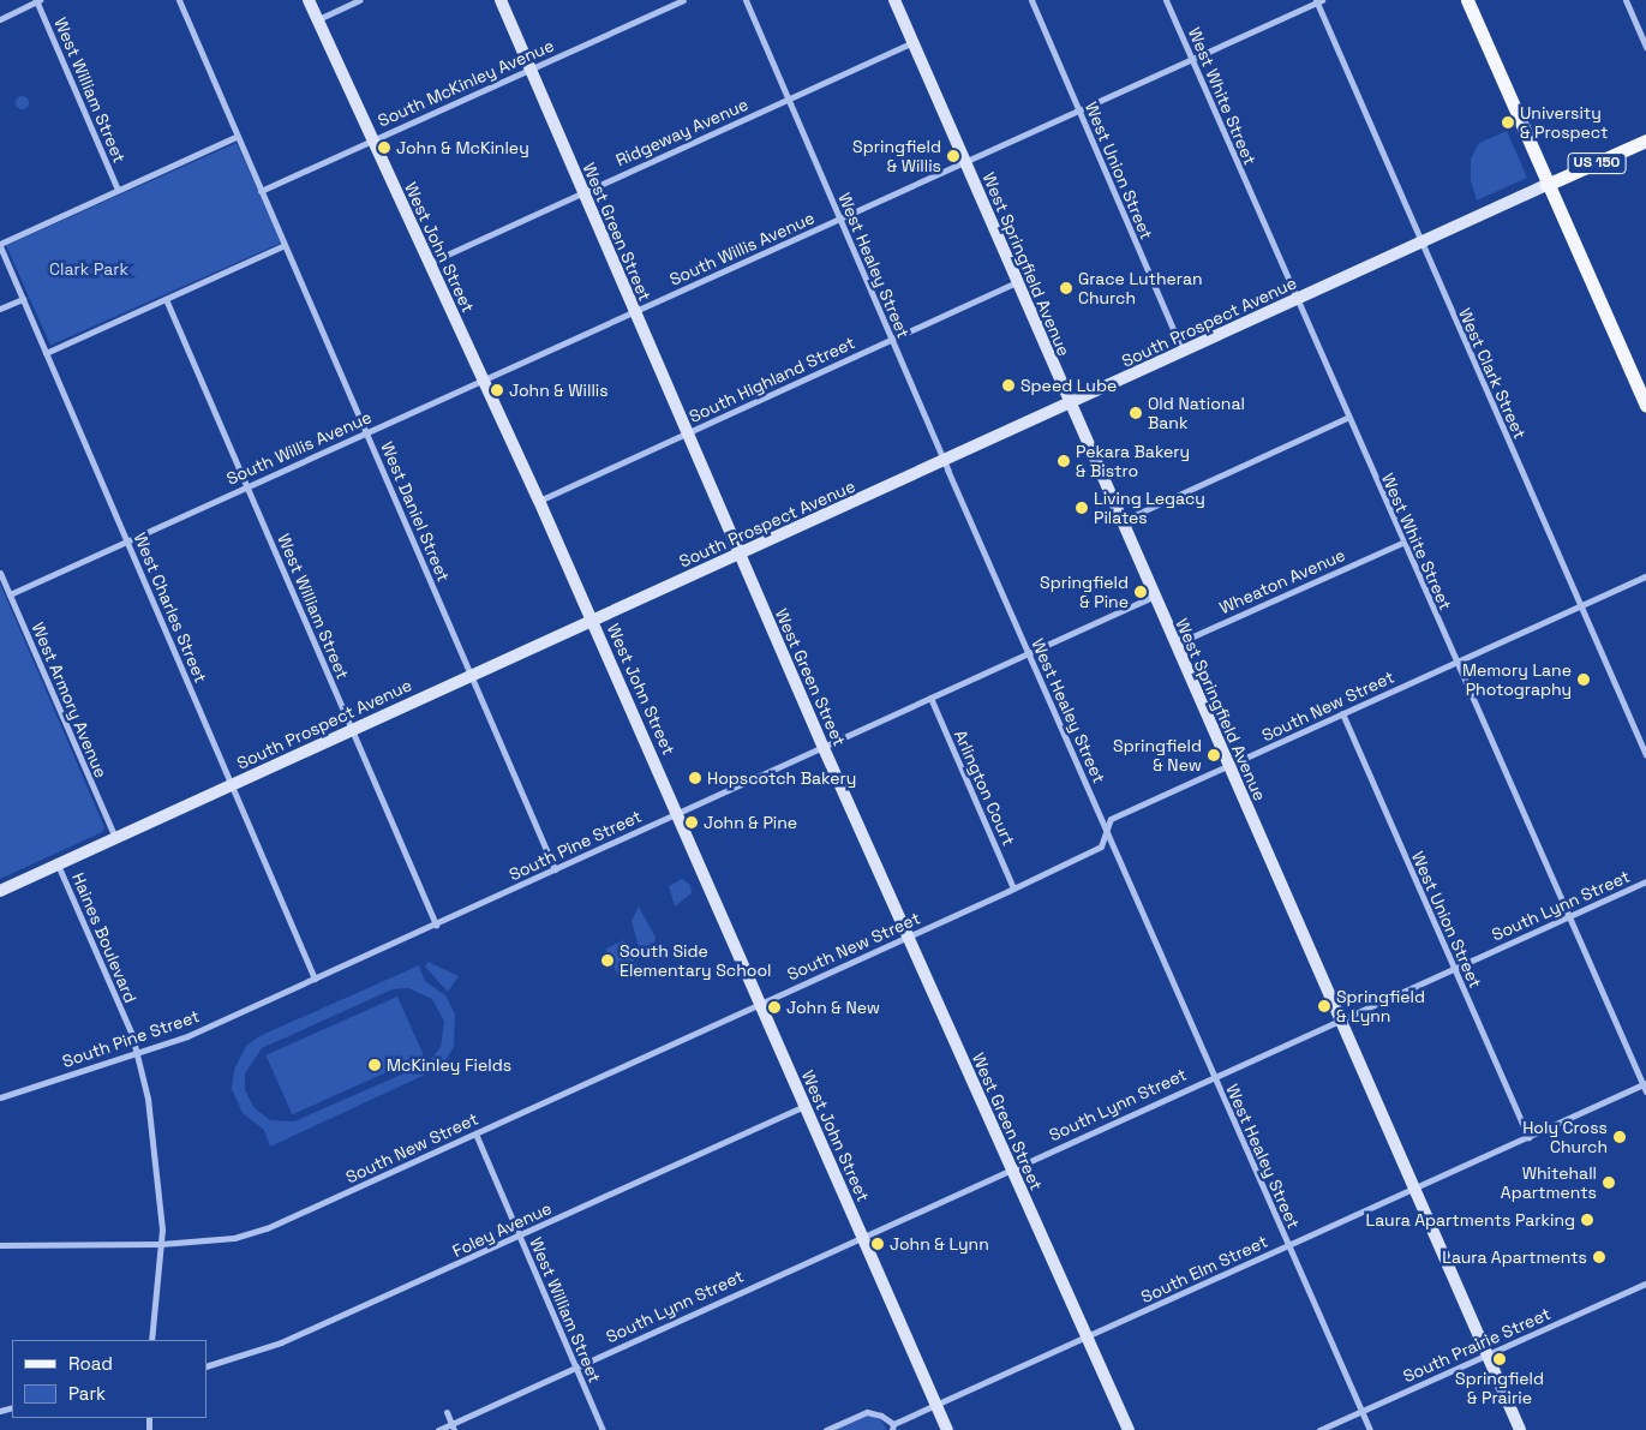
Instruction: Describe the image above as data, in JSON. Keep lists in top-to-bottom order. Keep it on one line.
{"streets":{"main road":["US 150","West Green Street","West John Street","West Springfield Avenue","South Prospect Avenue"],"street":["South McKinley Avenue","West William Street","West White Street","Ridgeway Avenue","West Union Street","South Willis Avenue","West Healey Street","West Clark Street","South Highland Street","West Daniel Street","Wheaton Avenue","West Charles Street","West Armory Avenue","South New Street","Arlington Court","South Pine Street","South Lynn Street","Haines Boulevard","Foley Avenue","South Elm Street","South Prairie Street"]},"crossings":[["South McKinley Avenue","West Green Street"],["South McKinley Avenue","West John Street"],["South McKinley Avenue","West Daniel Street"],["West William Street","South Willis Avenue"],["West William Street","South Prospect Avenue"],["West William Street","South New Street"],["West William Street","South Pine Street"],["West William Street","South Lynn Street"],["West William Street","Foley Avenue"],["West White Street","South Willis Avenue"],["West White Street","South Prospect Avenue"],["West White Street","Wheaton Avenue"],["West White Street","South New Street"],["West White Street","South Lynn Street"],["West White Street","South Elm Street"],["Ridgeway Avenue","West Green Street"],["Ridgeway Avenue","West John Street"],["Ridgeway Avenue","West Springfield Avenue"],["Ridgeway Avenue","West Healey Street"],["US 150","South Prospect Avenue"],["West Union Street","South Willis Avenue"],["West Union Street","South Prospect Avenue"],["West Union Street","South New Street"],["West Union Street","South Lynn Street"],["West Union Street","South Elm Street"],["West Green Street","South Willis Avenue"],["West Green Street","South Prospect Avenue"],["West Green Street","South Highland Street"],["West Green Street","South New Street"],["West Green Street","South Pine Street"],["West Green Street","South Lynn Street"],["West Green Street","South Elm Street"],["West John Street","South Willis Avenue"],["West John Street","South Prospect Avenue"],["West John Street","South Highland Street"],["West John Street","South New Street"],["West John Street","South Pine Street"],["West John Street","South Lynn Street"],["West John Street","Foley Avenue"],["West John Street","South Elm Street"],["South Willis Avenue","West Springfield Avenue"],["South Willis Avenue","West Healey Street"],["South Willis Avenue","West Clark Street"],["South Willis Avenue","West Daniel Street"],["South Willis Avenue","West Charles Street"],["South Willis Avenue","West Armory Avenue"],["West Springfield Avenue","South Prospect Avenue"],["West Springfield Avenue","South Highland Street"],["West Springfield Avenue","Wheaton Avenue"],["West Springfield Avenue","South New Street"],["West Springfield Avenue","South Pine Street"],["West Springfield Avenue","South Lynn Street"],["West Springfield Avenue","South Elm Street"],["West Springfield Avenue","South Prairie Street"],["West Healey Street","South Prospect Avenue"],["West Healey Street","South Highland Street"],["West Healey Street","South New Street"],["West Healey Street","South Pine Street"],["West Healey Street","South Lynn Street"],["West Healey Street","South Elm Street"],["West Healey Street","South Prairie Street"],["South Prospect Avenue","West Clark Street"],["South Prospect Avenue","West Daniel Street"],["South Prospect Avenue","West Charles Street"],["South Prospect Avenue","West Armory Avenue"],["South Prospect Avenue","Haines Boulevard"],["West Clark Street","South New Street"],["West Daniel Street","South Pine Street"],["West Charles Street","South Pine Street"],["South New Street","Arlington Court"],["South New Street","Haines Boulevard"],["Arlington Court","South Pine Street"],["South Pine Street","Haines Boulevard"]],"parks":["Clark Park"],"places":["University & Prospect","John & McKinley","Springfield & Willis","Grace Lutheran Church","Speed Lube","John & Willis","Old National Bank","Pekara Bakery & Bistro","Living Legacy Pilates","Springfield & Pine","Memory Lane Photography","Springfield & New","Hopscotch Bakery","John & Pine","South Side Elementary School","Springfield & Lynn","John & New","McKinley Fields","Holy Cross Church","Whitehall Apartments","Laura Apartments Parking","John & Lynn","Laura Apartments","Springfield & Prairie"],"legend":["Road","Park"]}
